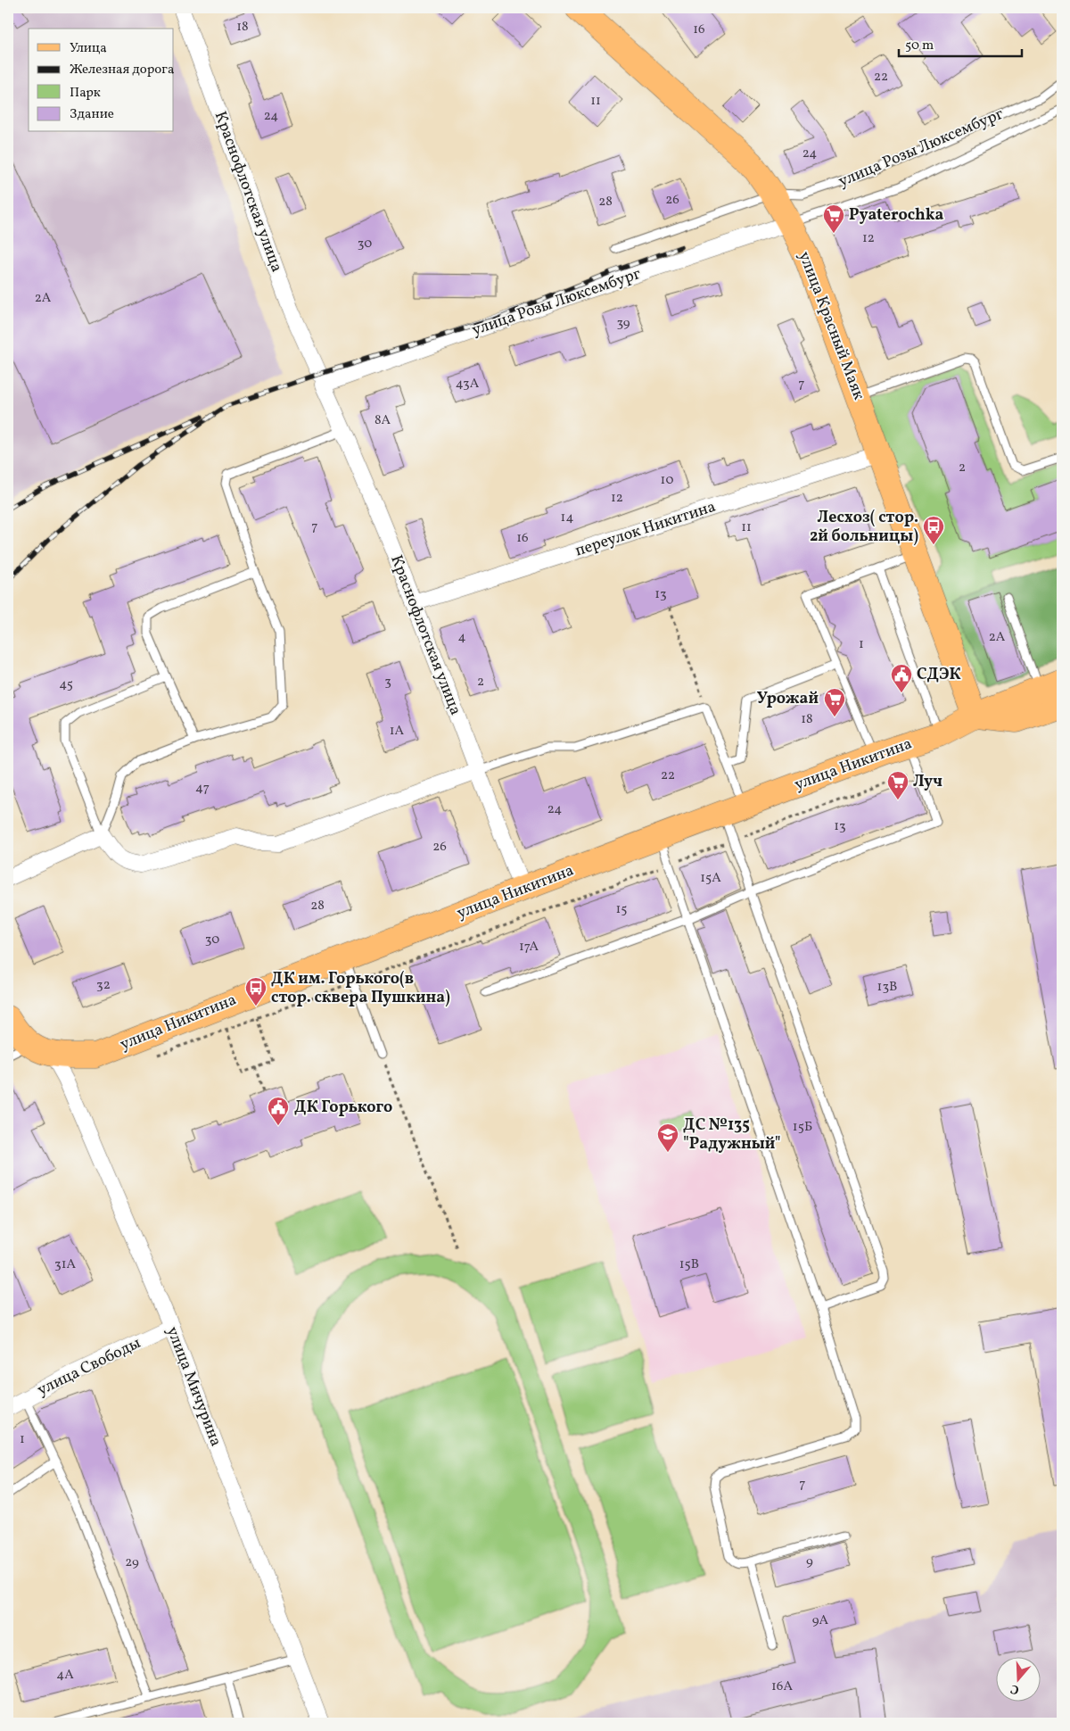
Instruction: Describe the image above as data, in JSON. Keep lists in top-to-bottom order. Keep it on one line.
{"streets":{"main road":["улица Красный Маяк","улица Никитина"],"street":["улица Розы Люксембург","Краснофлотская улица","переулок Никитина","улица Свободы","улица Мичурина"]},"crossings":[["улица Розы Люксембург","Краснофлотская улица"],["улица Розы Люксембург","улица Красный Маяк"],["Краснофлотская улица","переулок Никитина"],["Краснофлотская улица","улица Никитина"],["улица Красный Маяк","переулок Никитина"],["улица Красный Маяк","улица Никитина"],["улица Никитина","улица Мичурина"],["улица Свободы","улица Мичурина"]],"places":{"supermarket":["Pyaterochka","Урожай","Луч"],"bus stop":["Лесхоз( стор. 2й больницы)","ДК им. Горького(в стор. сквера Пушкина)"],"public building":["СДЭК","ДК Горького"],"school or university":["ДС №135 \"Радужный\""]},"house_numbers":["18","16","22","11","24","24","26","28","12","30","2А","39","43А","7","8А","2","10","12","14","7","11","16","13","4","2А","1","3","2","45","18","1А","22","47","24","13","26","15А","28","15","30","17А","32","13В","15Б","31А","15В","1","7","9","29","9А","4А","16А"],"legend":["Улица","Железная дорога","Парк","Здание"],"scale_bar":"50 m","north":"bottom"}
